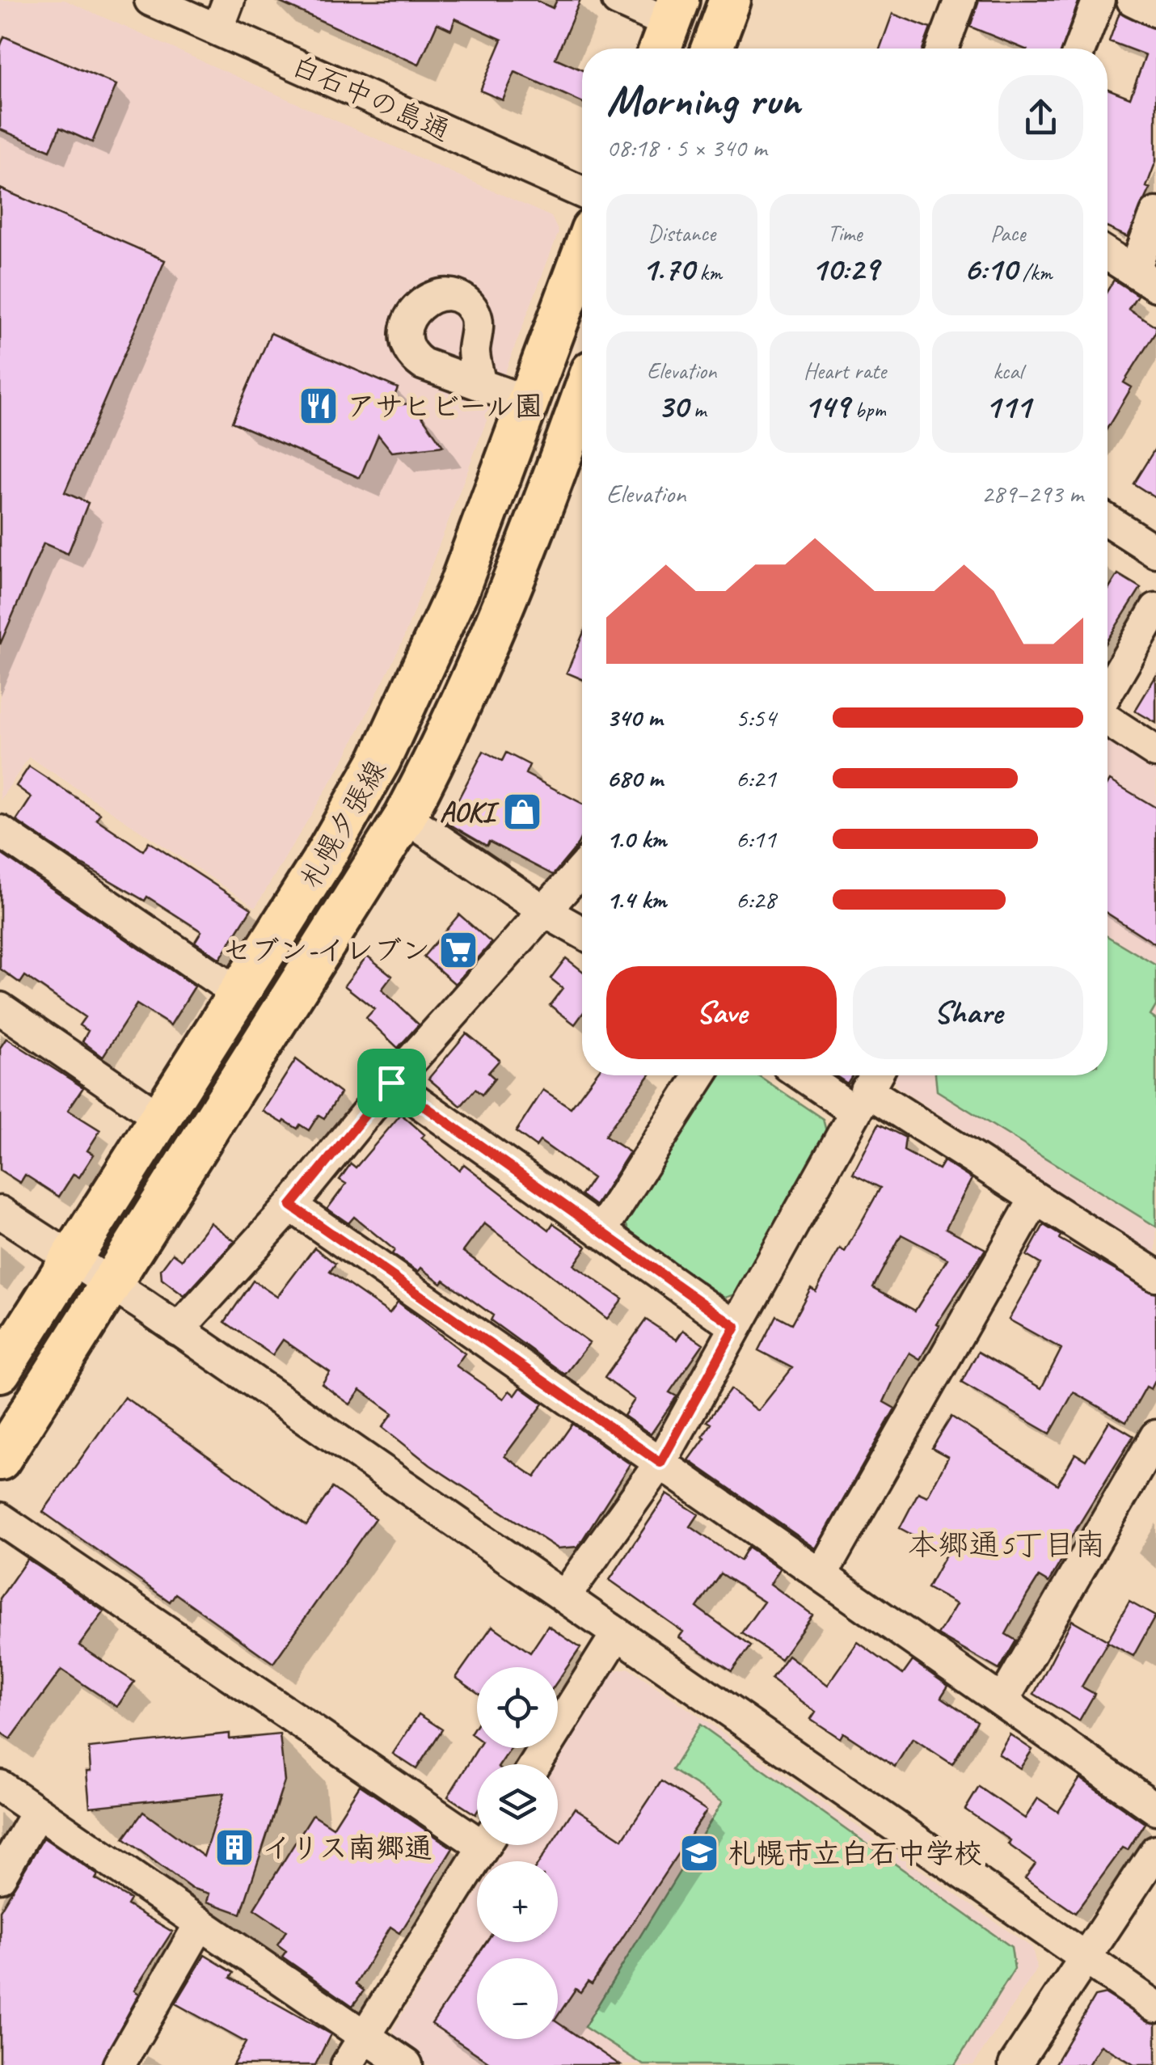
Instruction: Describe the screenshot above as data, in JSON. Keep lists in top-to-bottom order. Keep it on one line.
{"streets":{"main road":["札幌夕張線"],"street":["白石中の島通"]},"districts":["本郷通5丁目南"],"places":{"restaurant":["アサヒビール園"],"shop":["AOKI"],"supermarket":["セブン-イレブン"],"building":["イリス南郷通"],"school or university":["札幌市立白石中学校"]},"page":{"heading":["Morning run","08:18 · 5 × 340 m"],"stats":[["Distance","1.70 km"],["Time","10:29"],["Pace","6:10 /km"],["Elevation","30 m"],["Heart rate","149 bpm"],["kcal","111"]],"chart":["Elevation","289–293 m"],"list":[{"name":"340 m","note":"5:54"},{"name":"680 m","note":"6:21"},{"name":"1.0 km","note":"6:11"},{"name":"1.4 km","note":"6:28"}],"buttons":["Save","Share"],"map_buttons":["+","−"]}}
